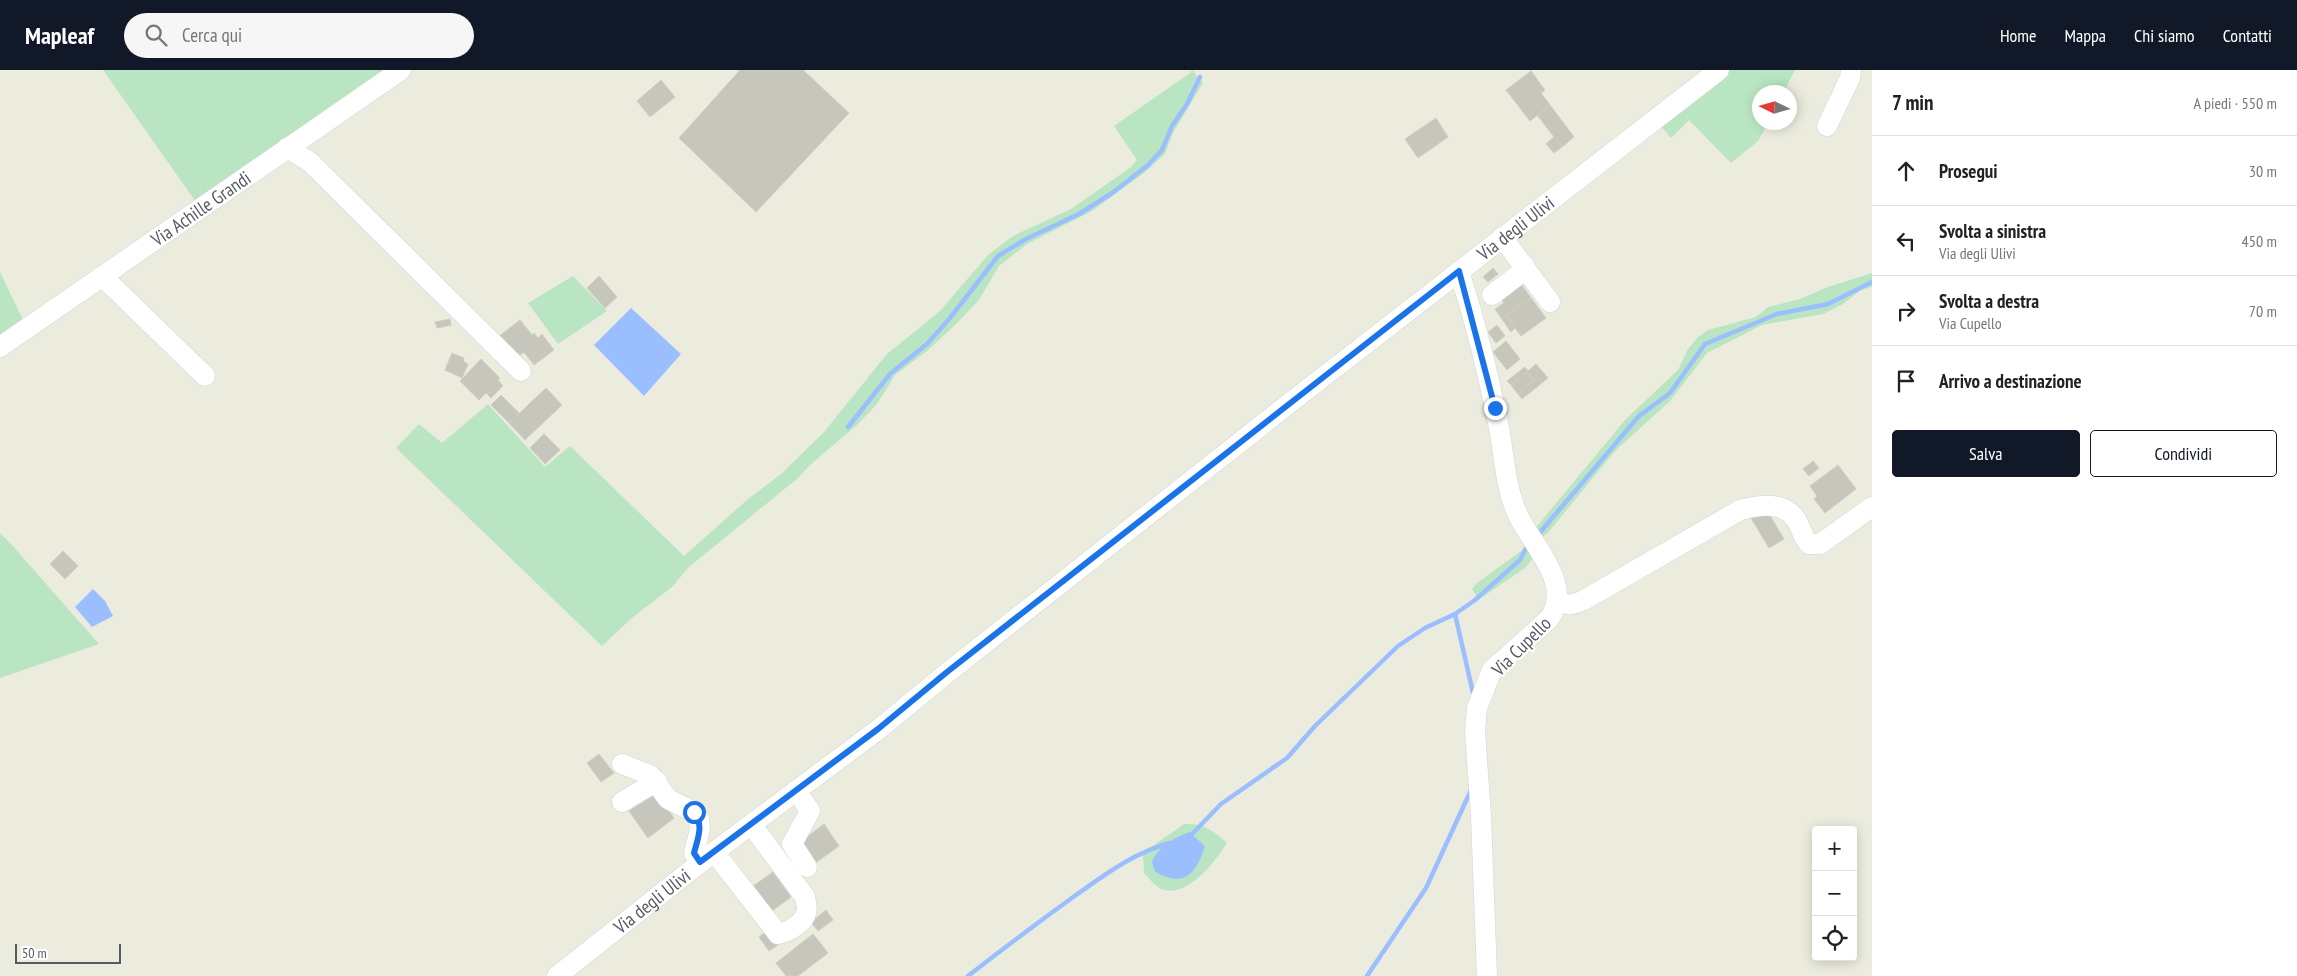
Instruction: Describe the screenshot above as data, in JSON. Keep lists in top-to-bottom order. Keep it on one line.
{"streets":{"street":["Via Achille Grandi","Via degli Ulivi","Via Cupello"]},"crossings":[["Via degli Ulivi","Via Cupello"]],"scale_bar":"50 m","north":"left","page":{"header":"Mapleaf","search":"Cerca qui","nav":["Home","Mappa","Chi siamo","Contatti"],"heading":["7 min","A piedi · 550 m"],"list":[["Prosegui","30 m"],["Svolta a sinistra","Via degli Ulivi","450 m"],["Svolta a destra","Via Cupello","70 m"],"Arrivo a destinazione"],"buttons":["Salva","Condividi"],"map_buttons":["+","−"],"scale":"50 m"}}
